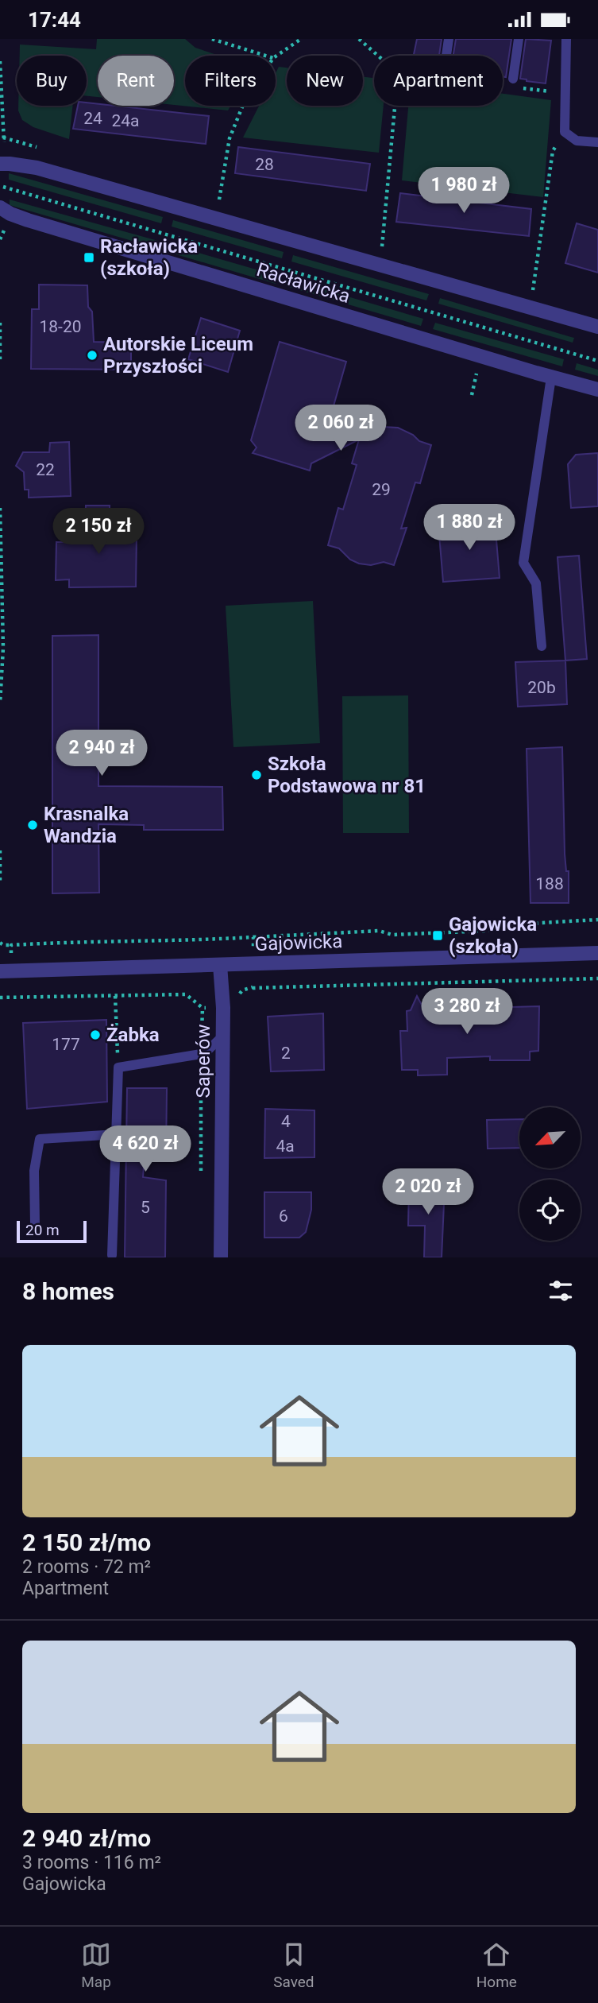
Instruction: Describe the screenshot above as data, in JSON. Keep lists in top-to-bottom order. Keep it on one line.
{"streets":{"street":["Racławicka","Gajowicka","Saperów"]},"crossings":[["Gajowicka","Saperów"]],"places":{"transit":["Racławicka (szkoła)","Gajowicka (szkoła)"],"other":["Autorskie Liceum Przyszłości","Szkoła Podstawowa nr 81","Krasnalka Wandzia","Żabka"]},"house_numbers":["24","24a","28","18-20","22","29","20b","188","177","2","4","4a","5","6"],"scale_bar":"20 m","north":"bottom left","page":{"status":"17:44","chip":["Buy","Rent","Filters","New","Apartment"],"price":["1 980 zł","2 060 zł","1 880 zł","2 150 zł","2 940 zł","3 280 zł","4 620 zł","2 020 zł"],"scale":"20 m","heading":"8 homes","list":[{"name":"2 150 zł/mo","note":"2 rooms · 72 m² · Apartment"},{"name":"2 940 zł/mo","note":"3 rooms · 116 m² · Gajowicka"}],"tabs":["Map","Saved","Home"]}}
